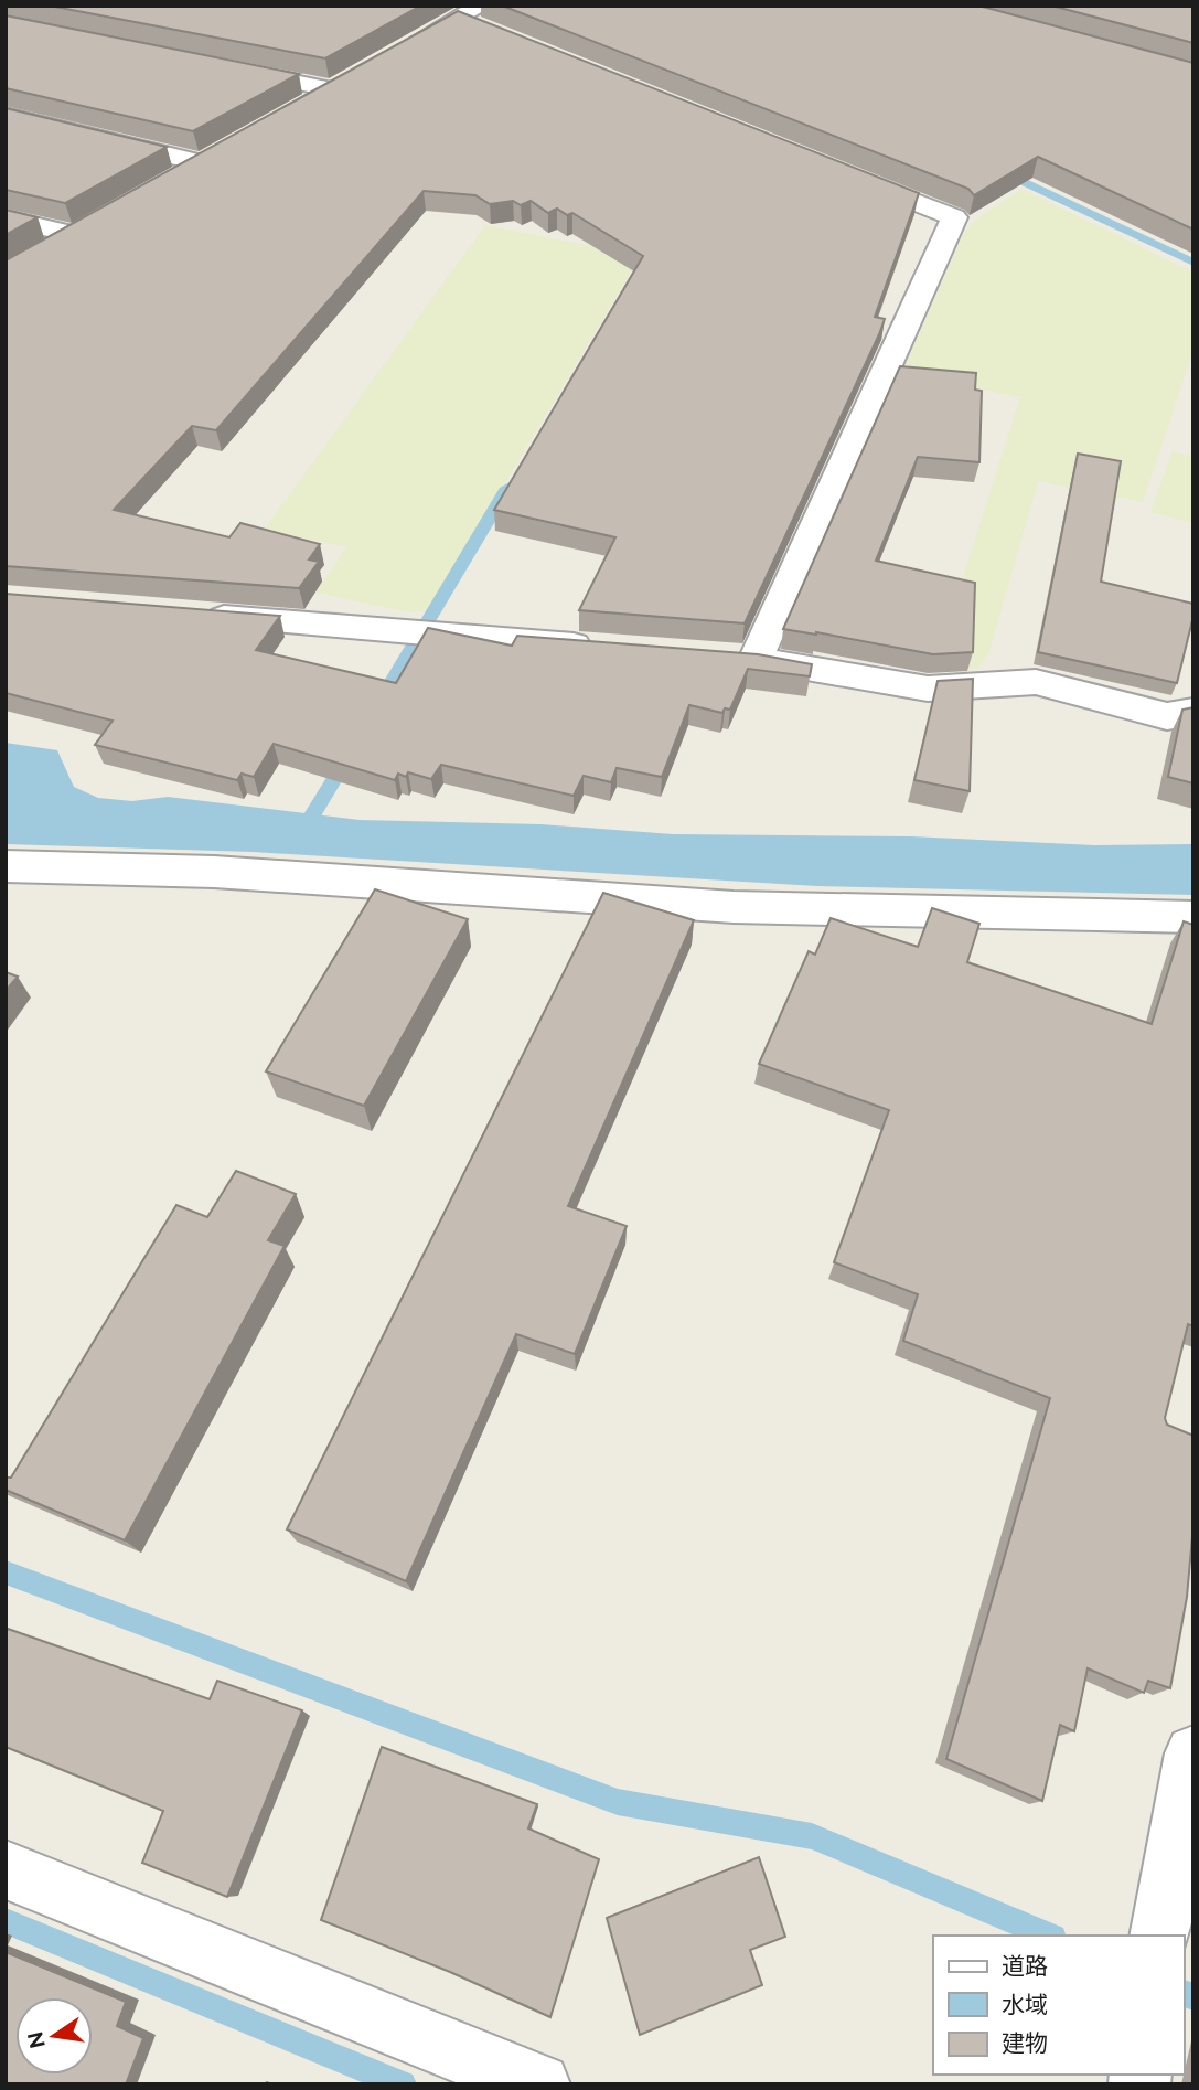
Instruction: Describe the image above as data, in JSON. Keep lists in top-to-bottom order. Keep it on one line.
{"legend":["道路","水域","建物"],"north":"left"}
